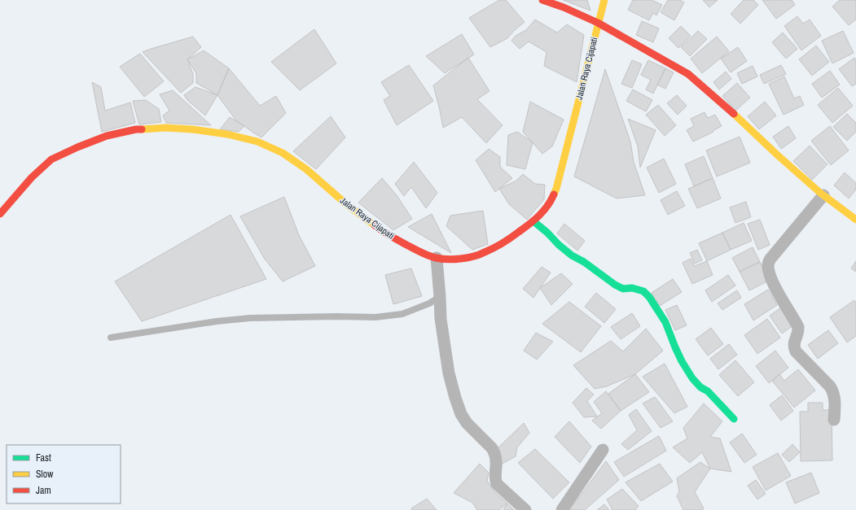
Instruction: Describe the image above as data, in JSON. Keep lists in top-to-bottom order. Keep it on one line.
{"streets":{"main road":["Jalan Raya Cijapati"]},"legend":["Fast","Slow","Jam"]}
